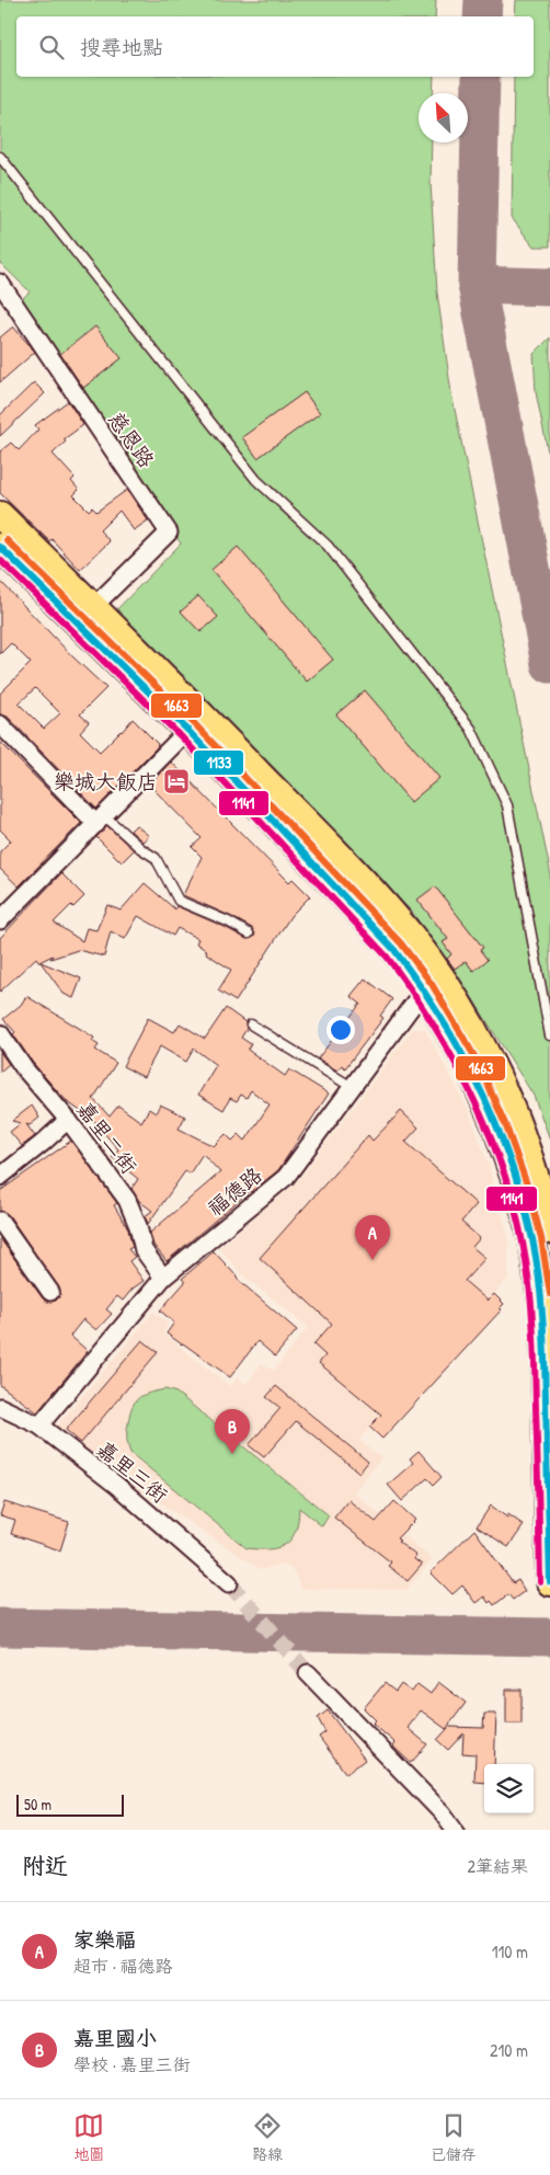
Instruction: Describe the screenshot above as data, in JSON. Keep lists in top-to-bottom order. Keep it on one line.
{"streets":{"street":["慈恩路","嘉里二街","福德路","嘉里三街"]},"crossings":[["嘉里二街","福德路"],["福德路","嘉里三街"]],"places":{"hotel":["樂城大飯店"]},"lines":["transit line 1663","transit line 1133","transit line 1141"],"scale_bar":"50 m","north":"top left","page":{"search":"搜尋地點","pins":["A","B"],"scale":"50 m","heading":["附近","2筆結果"],"list":[{"mark":"A","name":"家樂福","note":"超市 · 福德路","value":"110 m"},{"mark":"B","name":"嘉里國小","note":"學校 · 嘉里三街","value":"210 m"}],"nav":["地圖","路線","已儲存"]}}
